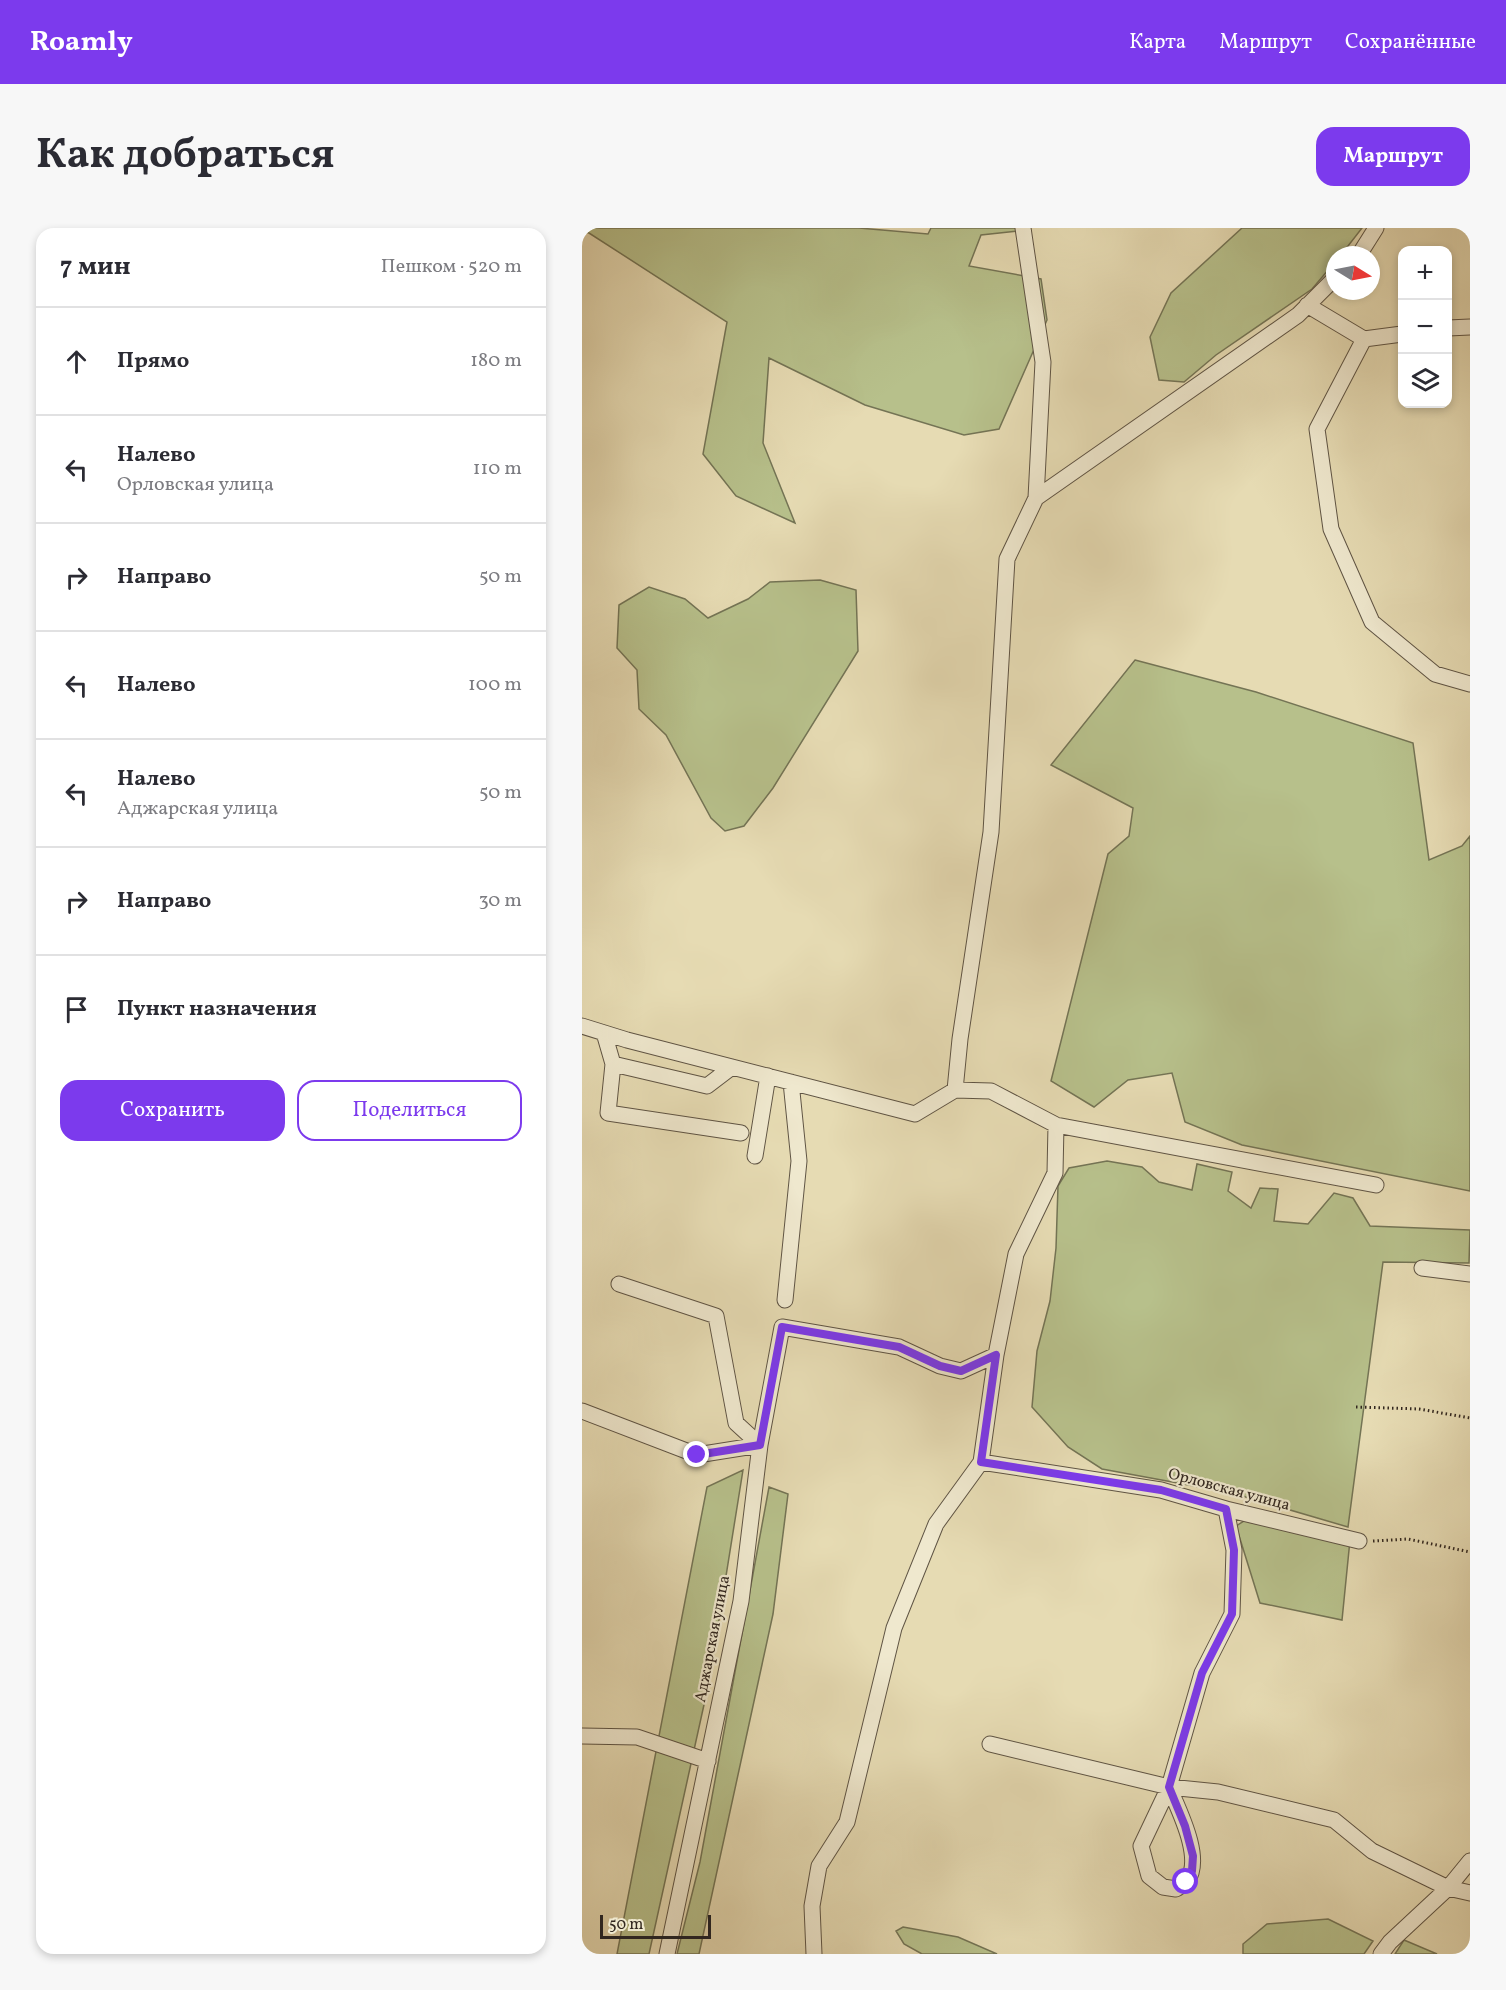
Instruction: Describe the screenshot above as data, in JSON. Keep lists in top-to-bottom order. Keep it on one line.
{"streets":{"street":["Орловская улица","Аджарская улица"]},"scale_bar":"50 m","north":"right","page":{"header":"Roamly","nav":["Карта","Маршрут","Сохранённые"],"title":"Как добраться","buttons":["Маршрут",["Сохранить","Поделиться"]],"heading":["7 мин","Пешком · 520 m"],"map_buttons":["+","−"],"list":[["Прямо","180 m"],["Налево","Орловская улица","110 m"],["Направо","50 m"],["Налево","100 m"],["Налево","Аджарская улица","50 m"],["Направо","30 m"],"Пункт назначения"],"scale":"50 m"}}
